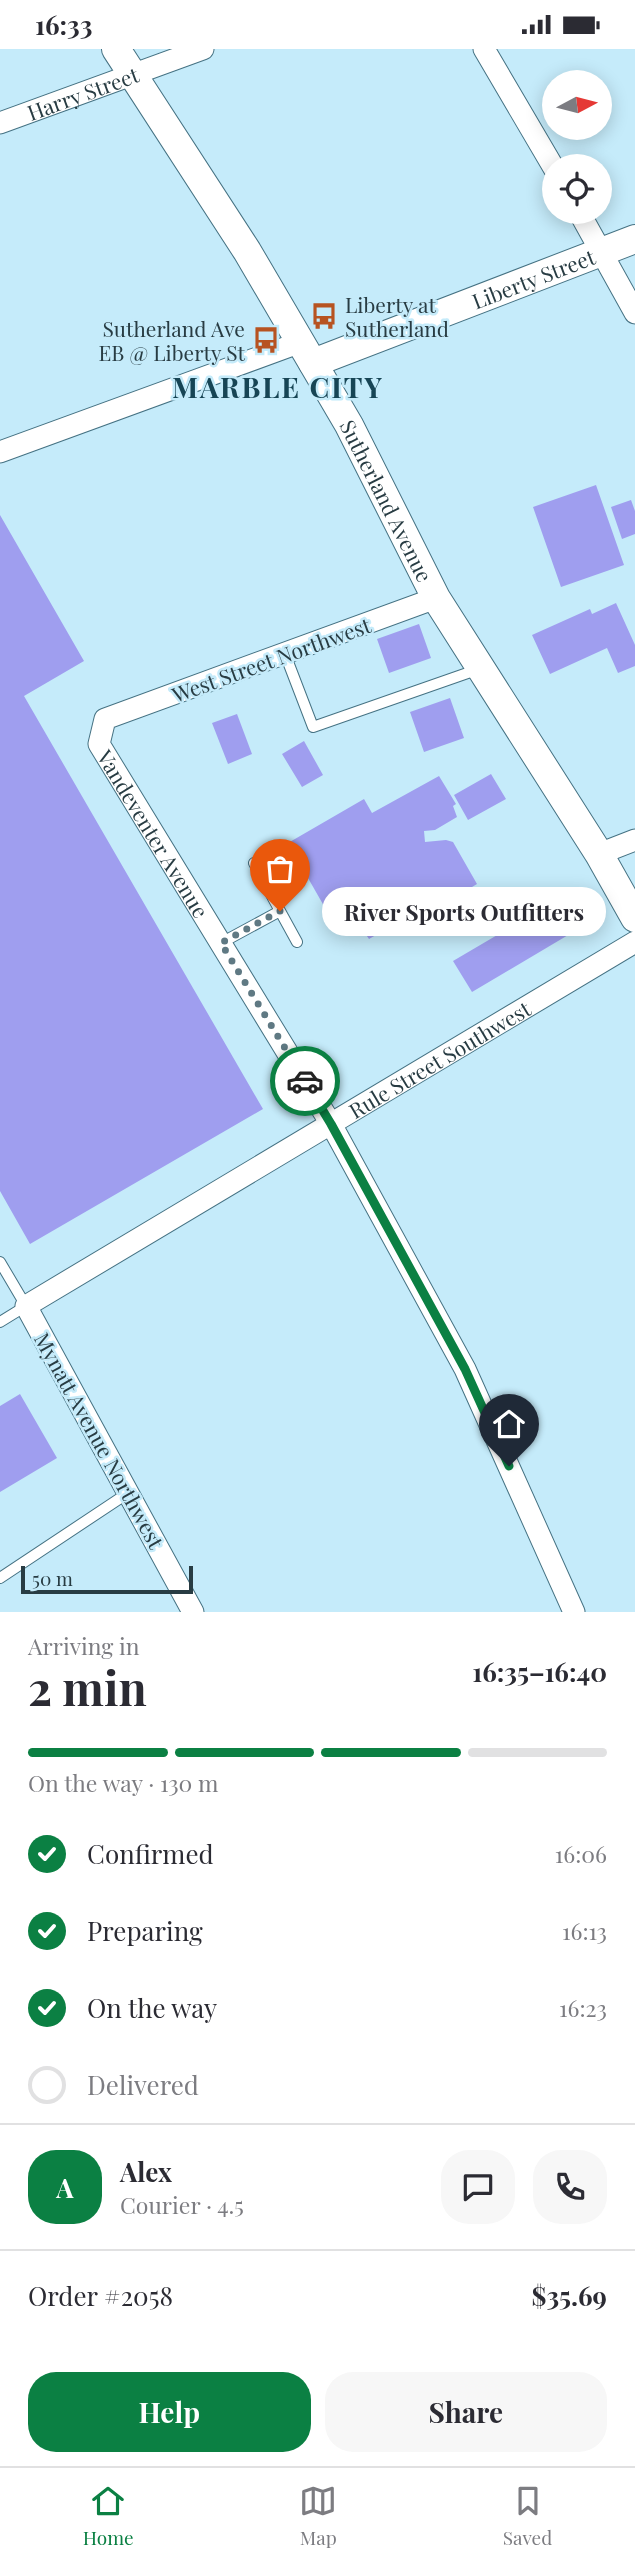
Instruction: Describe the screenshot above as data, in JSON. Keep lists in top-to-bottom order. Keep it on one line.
{"streets":{"street":["Harry Street","Liberty Street","Sutherland Avenue","West Street Northwest","Vandeventer Avenue","Rule Street Southwest","Mynatt Avenue Northwest"]},"crossings":[["Harry Street","Sutherland Avenue"],["Liberty Street","Sutherland Avenue"],["Sutherland Avenue","West Street Northwest"],["West Street Northwest","Vandeventer Avenue"],["Vandeventer Avenue","Rule Street Southwest"],["Rule Street Southwest","Mynatt Avenue Northwest"]],"districts":["MARBLE CITY"],"places":{"bus stop":["Liberty at Sutherland","Sutherland Ave EB @ Liberty St"],"other":["River Sports Outfitters"]},"scale_bar":"50 m","north":"right","page":{"status":"16:33","bubble":"River Sports Outfitters","scale":"50 m","heading":["2 min","Arriving in","16:35–16:40"],"panel":["Alex","Courier · 4.5","Order #2058","$35.69"],"bar":"On the way · 130 m","list":[["Confirmed","16:06"],["Preparing","16:13"],["On the way","16:23"],"Delivered"],"round":"A","buttons":["Help","Share"],"tabs":["Home","Map","Saved"]}}
